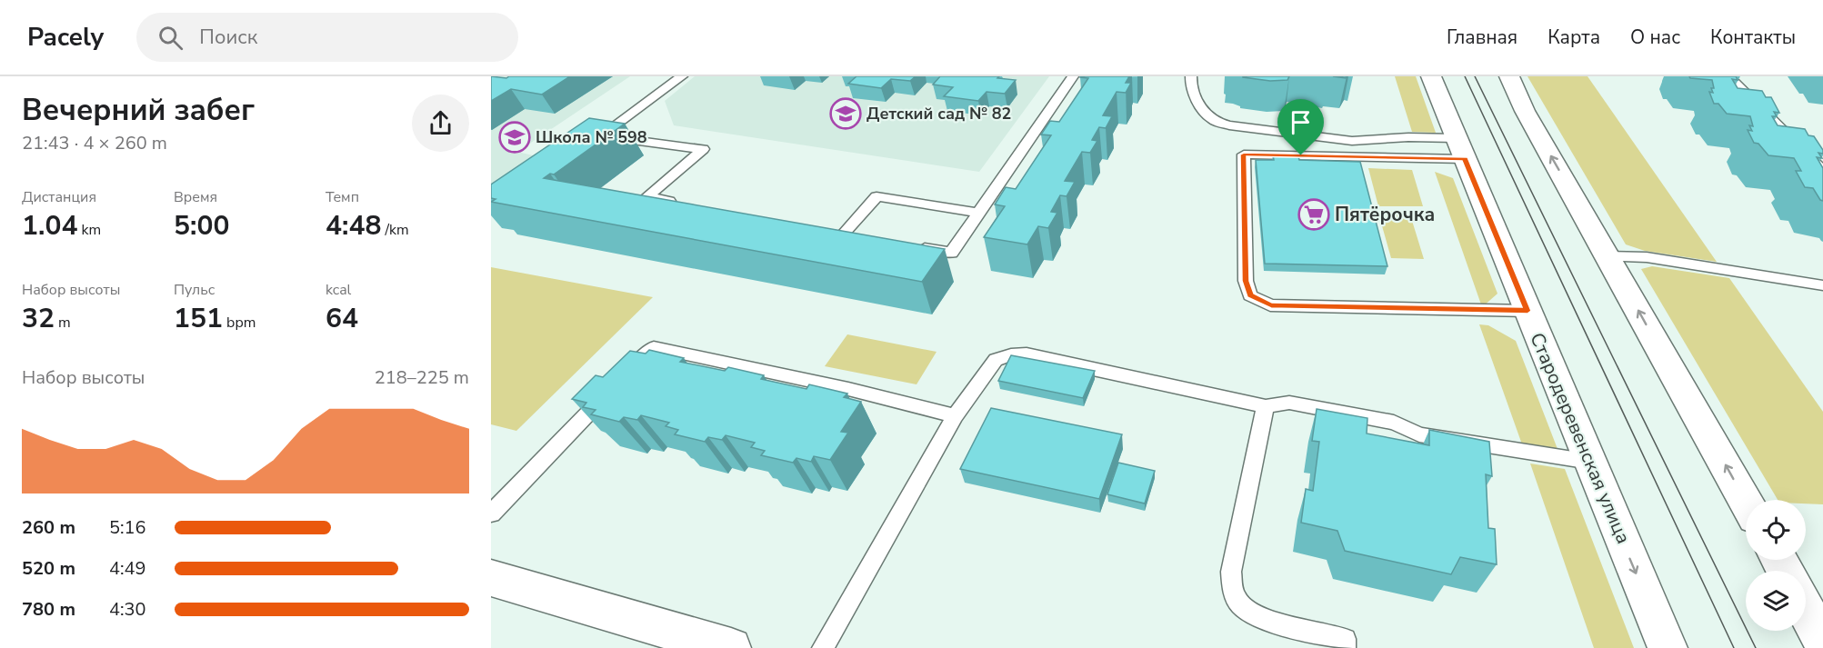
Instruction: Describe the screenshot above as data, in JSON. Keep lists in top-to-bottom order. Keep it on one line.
{"streets":{"street":["Стародеревенская улица"]},"places":{"school or university":["Детский сад № 82","Школа № 598"],"supermarket":["Пятёрочка"]},"page":{"header":"Pacely","search":"Поиск","nav":["Главная","Карта","О нас","Контакты"],"heading":["Вечерний забег","21:43 · 4 × 260 m"],"stats":[["Дистанция","1.04 km"],["Время","5:00"],["Темп","4:48 /km"],["Набор высоты","32 m"],["Пульс","151 bpm"],["kcal","64"]],"chart":["Набор высоты","218–225 m"],"list":[{"name":"260 m","note":"5:16"},{"name":"520 m","note":"4:49"},{"name":"780 m","note":"4:30"}]}}
